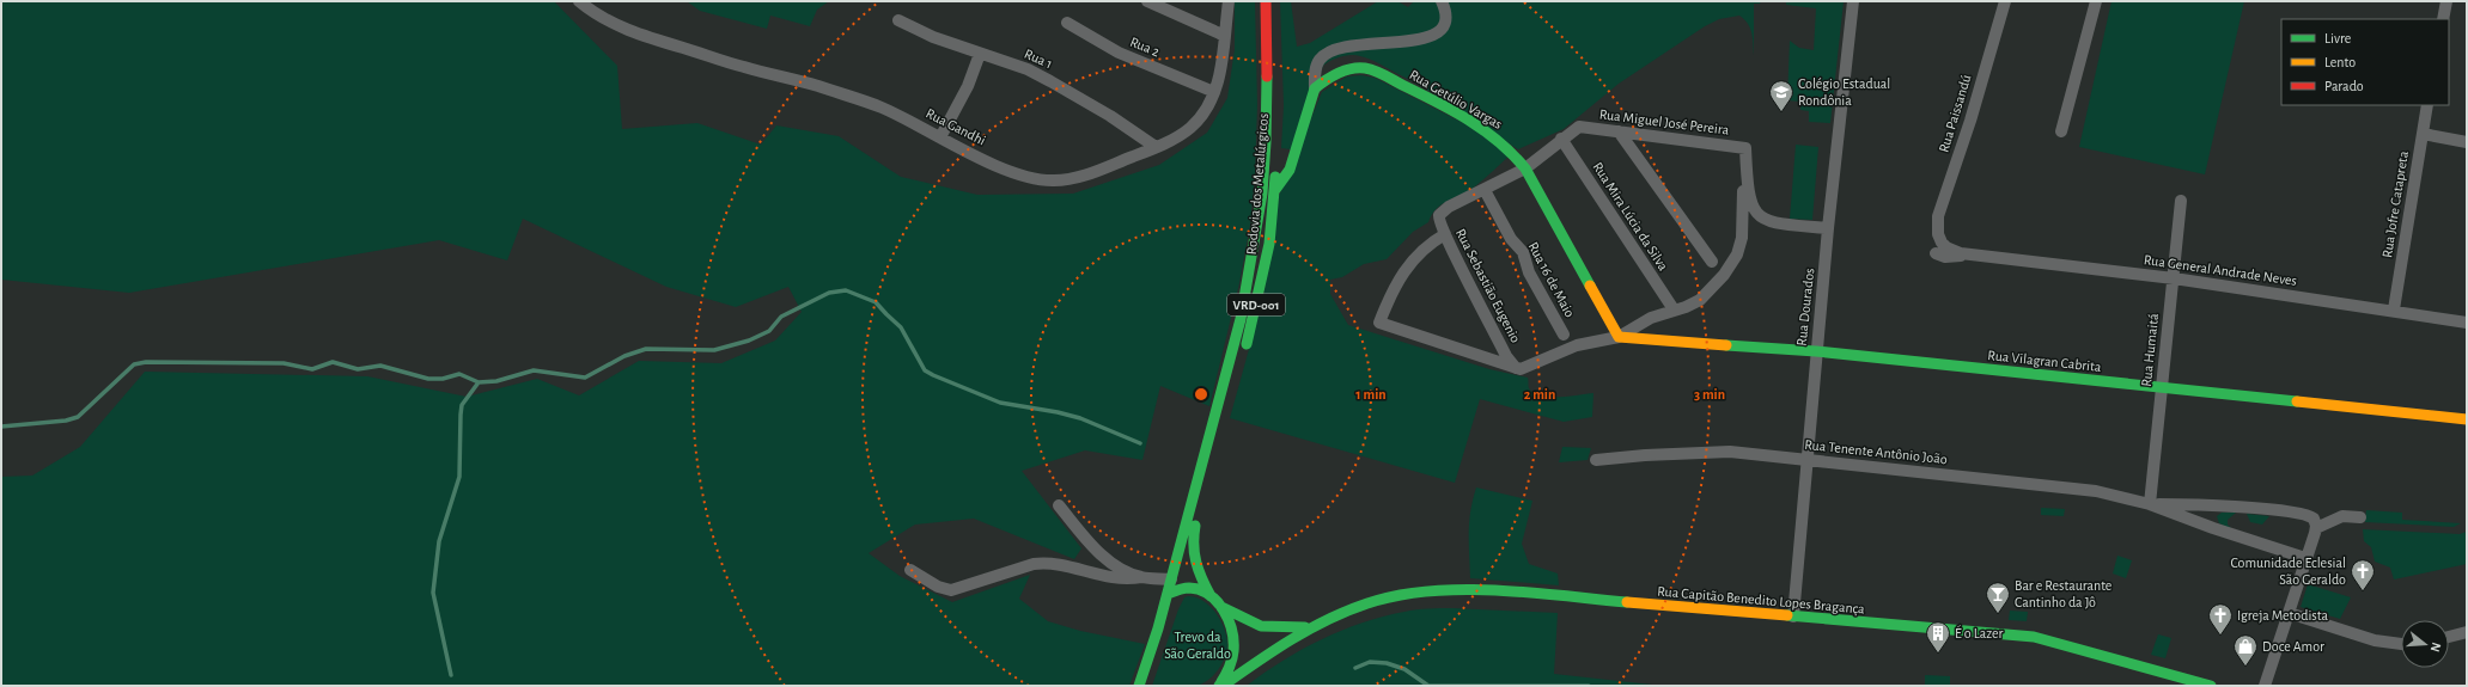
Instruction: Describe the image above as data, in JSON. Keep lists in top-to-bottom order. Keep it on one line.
{"streets":{"main road":["Rua Getúlio Vargas","Rodovia dos Metalúrgicos","VRD-001","Rua Vilagran Cabrita","Rua Capitão Benedito Lopes Bragança"],"street":["Rua 2","Rua 1","Rua Paissandú","Rua Miguel José Pereira","Rua Gandhi","Rua Jofre Catapreta","Rua Mira Lúcia da Silva","Rua General Andrade Neves","Rua 16 de Maio","Rua Sebastião Eugenio","Rua Dourados","Rua Humaitá","Rua Tenente Antônio João"]},"crossings":[["Rua 2","Rua Gandhi"],["Rua 1","Rua Gandhi"],["Rua Getúlio Vargas","Rua Vilagran Cabrita"],["Rua Paissandú","Rua General Andrade Neves"],["Rua Miguel José Pereira","Rua Mira Lúcia da Silva"],["Rodovia dos Metalúrgicos","VRD-001"],["Rodovia dos Metalúrgicos","Rua Capitão Benedito Lopes Bragança"],["Rua Jofre Catapreta","Rua General Andrade Neves"],["Rua General Andrade Neves","Rua Humaitá"],["Rua 16 de Maio","Rua Sebastião Eugenio"],["VRD-001","Rua Capitão Benedito Lopes Bragança"],["Rua Dourados","Rua Vilagran Cabrita"],["Rua Dourados","Rua Tenente Antônio João"],["Rua Dourados","Rua Capitão Benedito Lopes Bragança"],["Rua Humaitá","Rua Vilagran Cabrita"],["Rua Humaitá","Rua Tenente Antônio João"]],"parks":["Trevo da São Geraldo"],"places":{"school or university":["Colégio Estadual Rondônia"],"church":["Comunidade Eclesial São Geraldo","Igreja Metodista"],"bar":["Bar e Restaurante Cantinho da Jô"],"building":["É o Lazer"],"shop":["Doce Amor"]},"legend":["Livre","Lento","Parado"],"north":"right","rings":["1 min","2 min","3 min"]}
